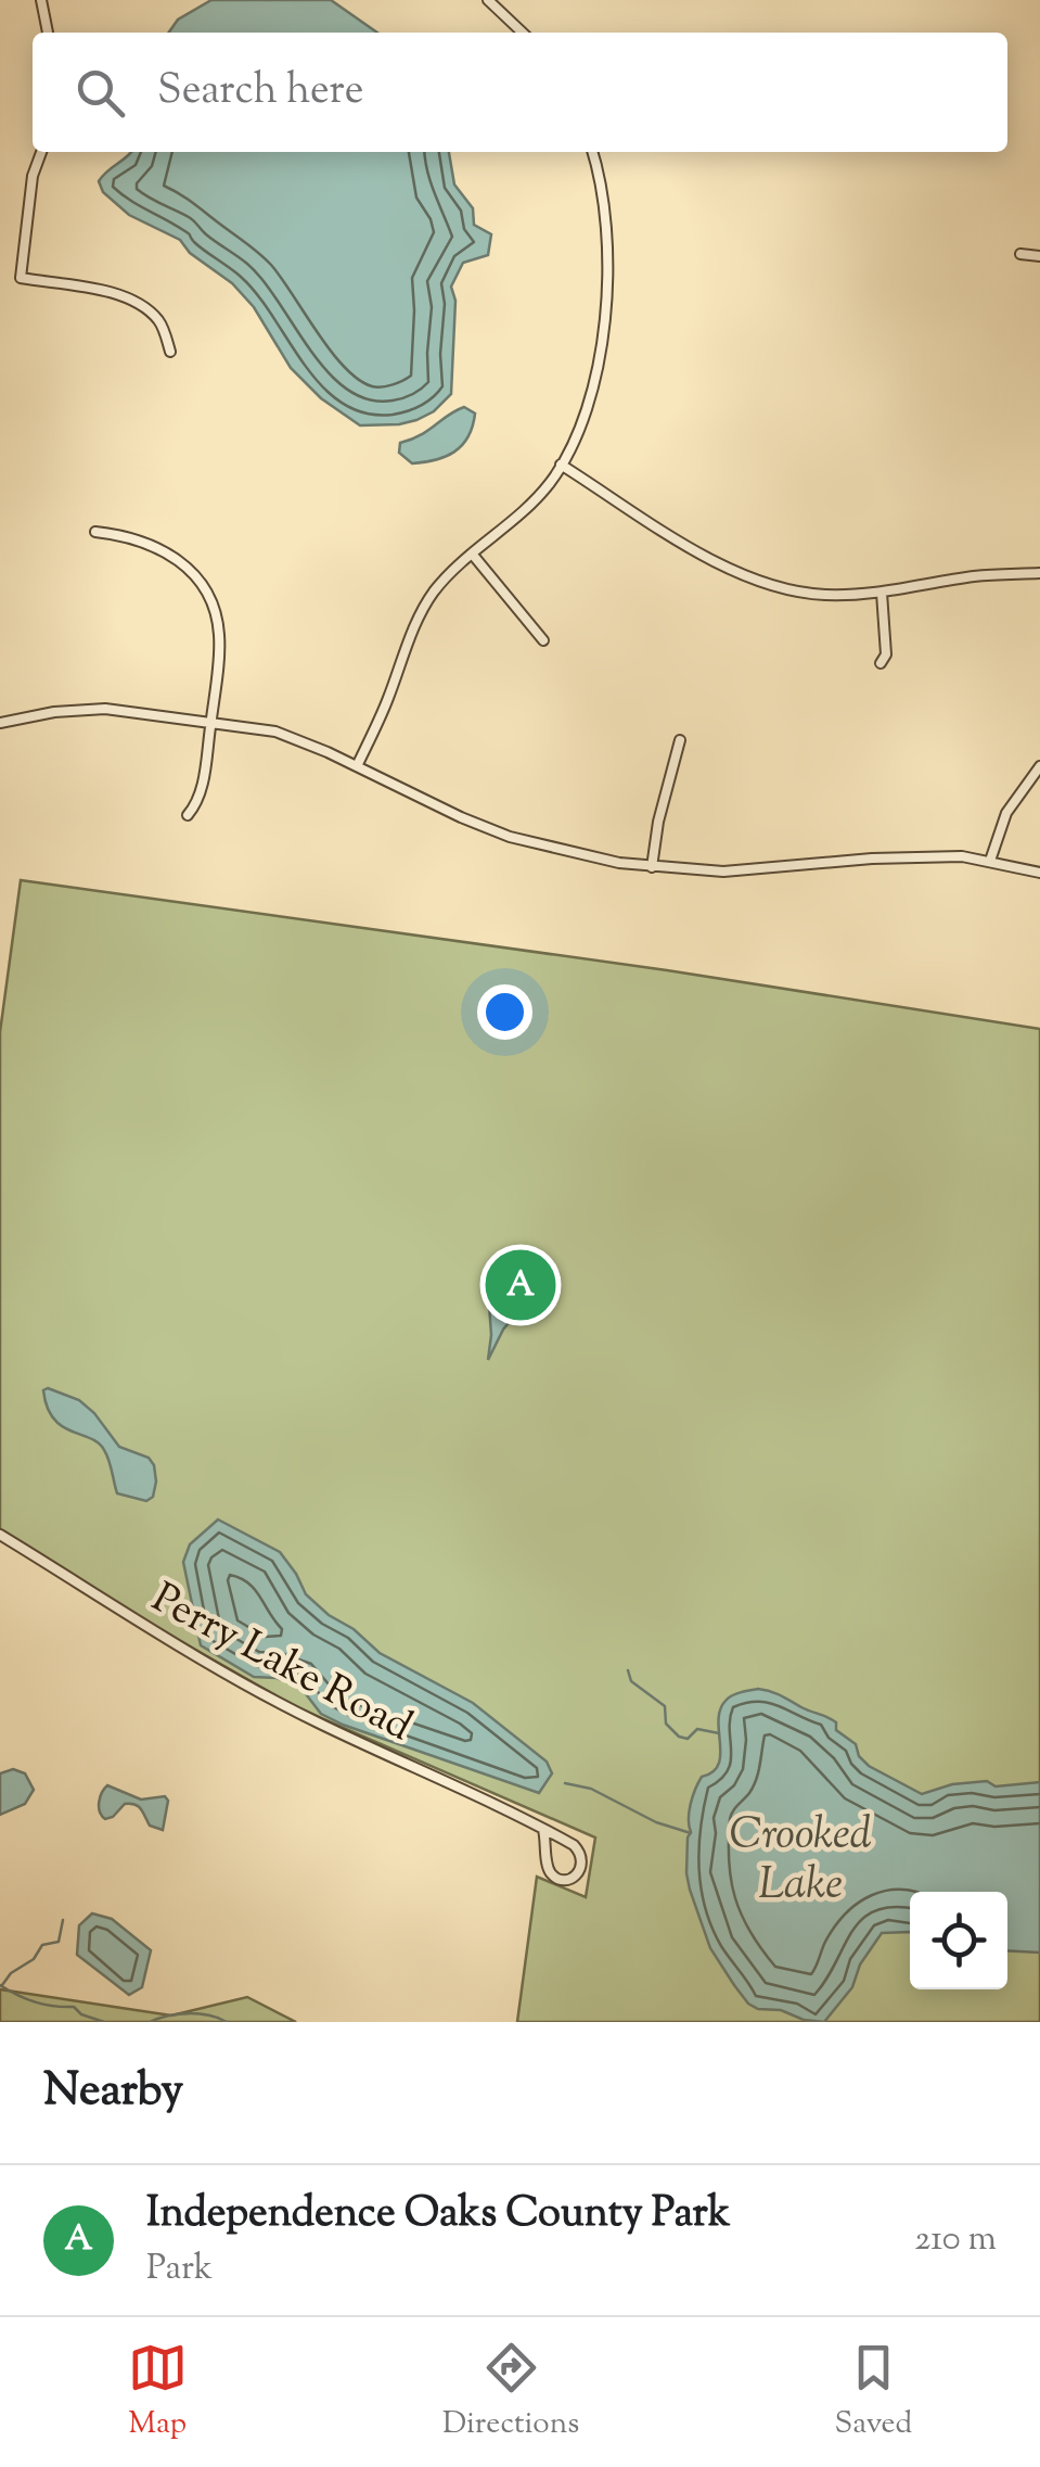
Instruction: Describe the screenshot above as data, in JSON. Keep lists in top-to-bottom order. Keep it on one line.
{"streets":{"street":["Perry Lake Road"]},"water":["Crooked Lake"],"page":{"search":"Search here","pins":"A","heading":"Nearby","list":[{"mark":"A","name":"Independence Oaks County Park","note":"Park","value":"210 m"}],"nav":["Map","Directions","Saved"]}}
